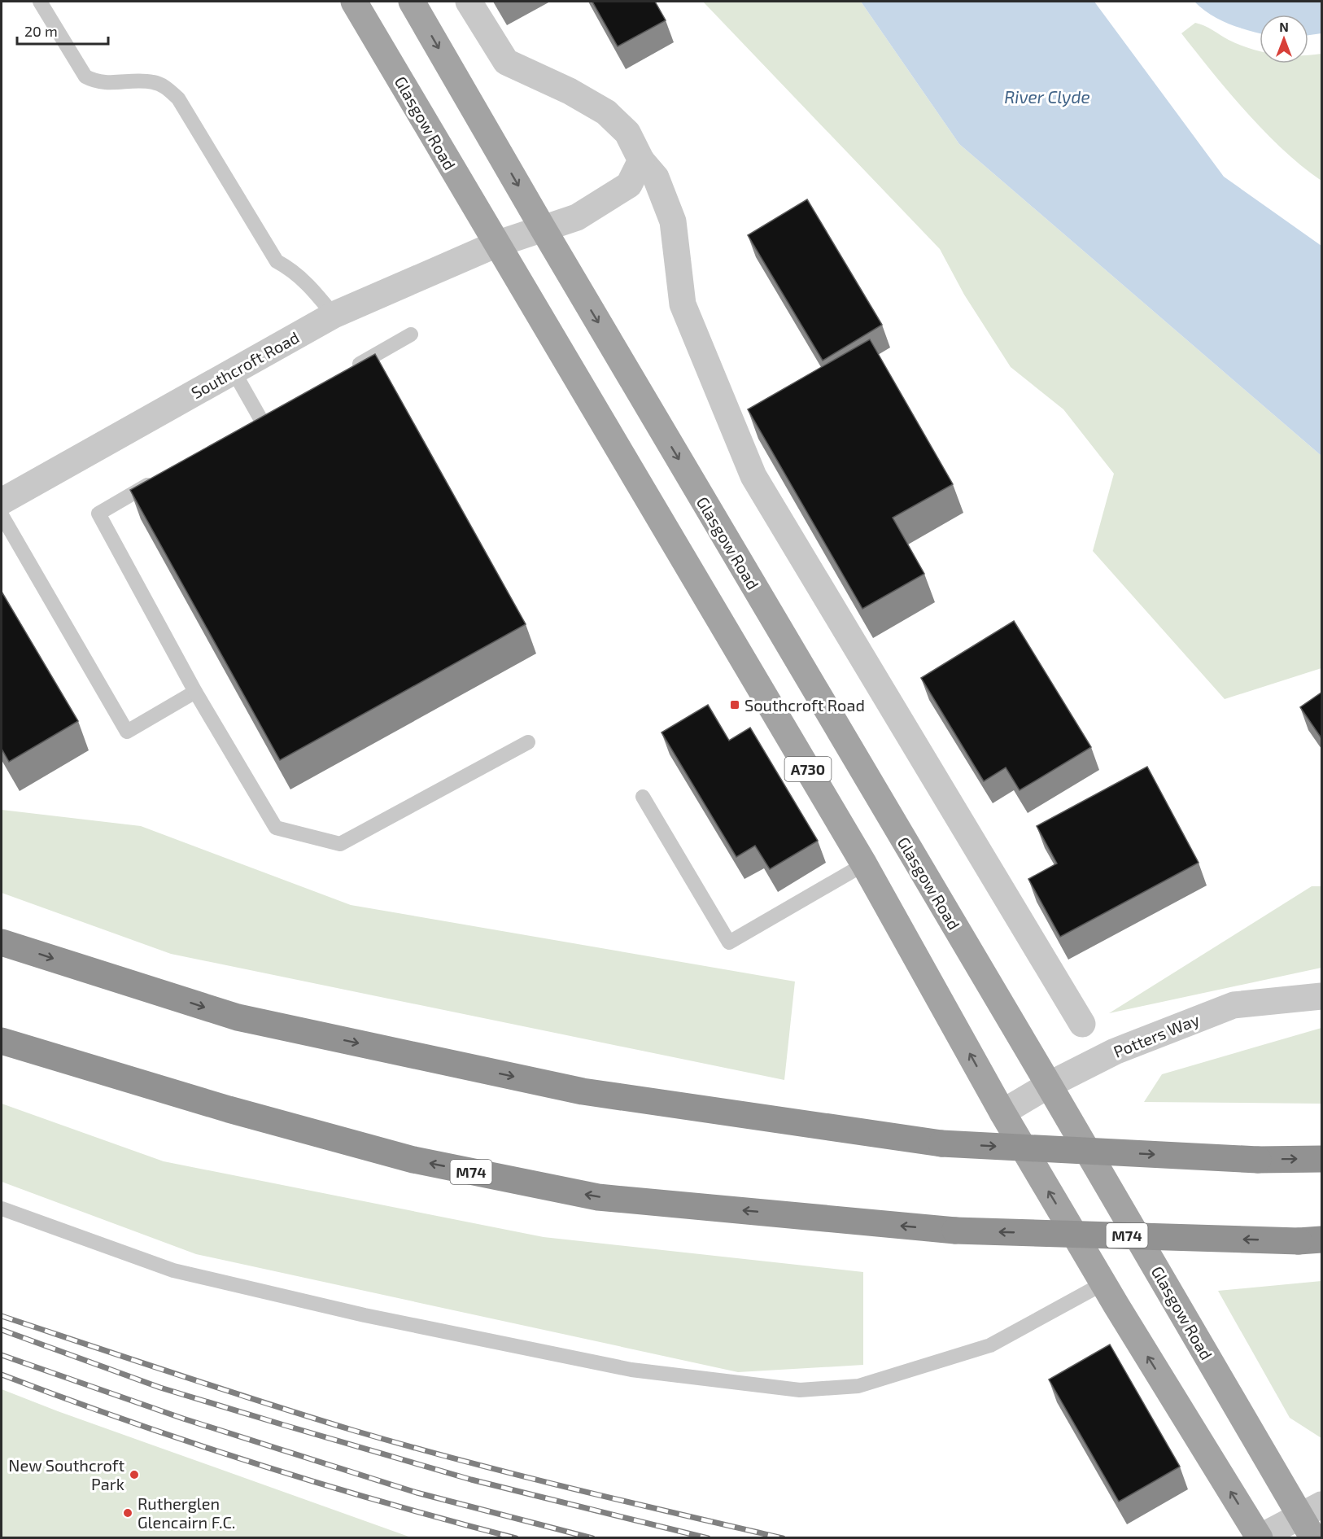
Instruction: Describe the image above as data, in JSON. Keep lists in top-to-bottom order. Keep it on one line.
{"streets":{"highway":["M74"],"main road":["Glasgow Road","A730"],"street":["Southcroft Road","Potters Way"]},"crossings":[["Glasgow Road","Southcroft Road"],["Glasgow Road","Potters Way"]],"water":["River Clyde"],"places":{"transit":["Southcroft Road"],"other":["New Southcroft Park","Rutherglen Glencairn F.C."]},"scale_bar":"20 m","north":"top"}
